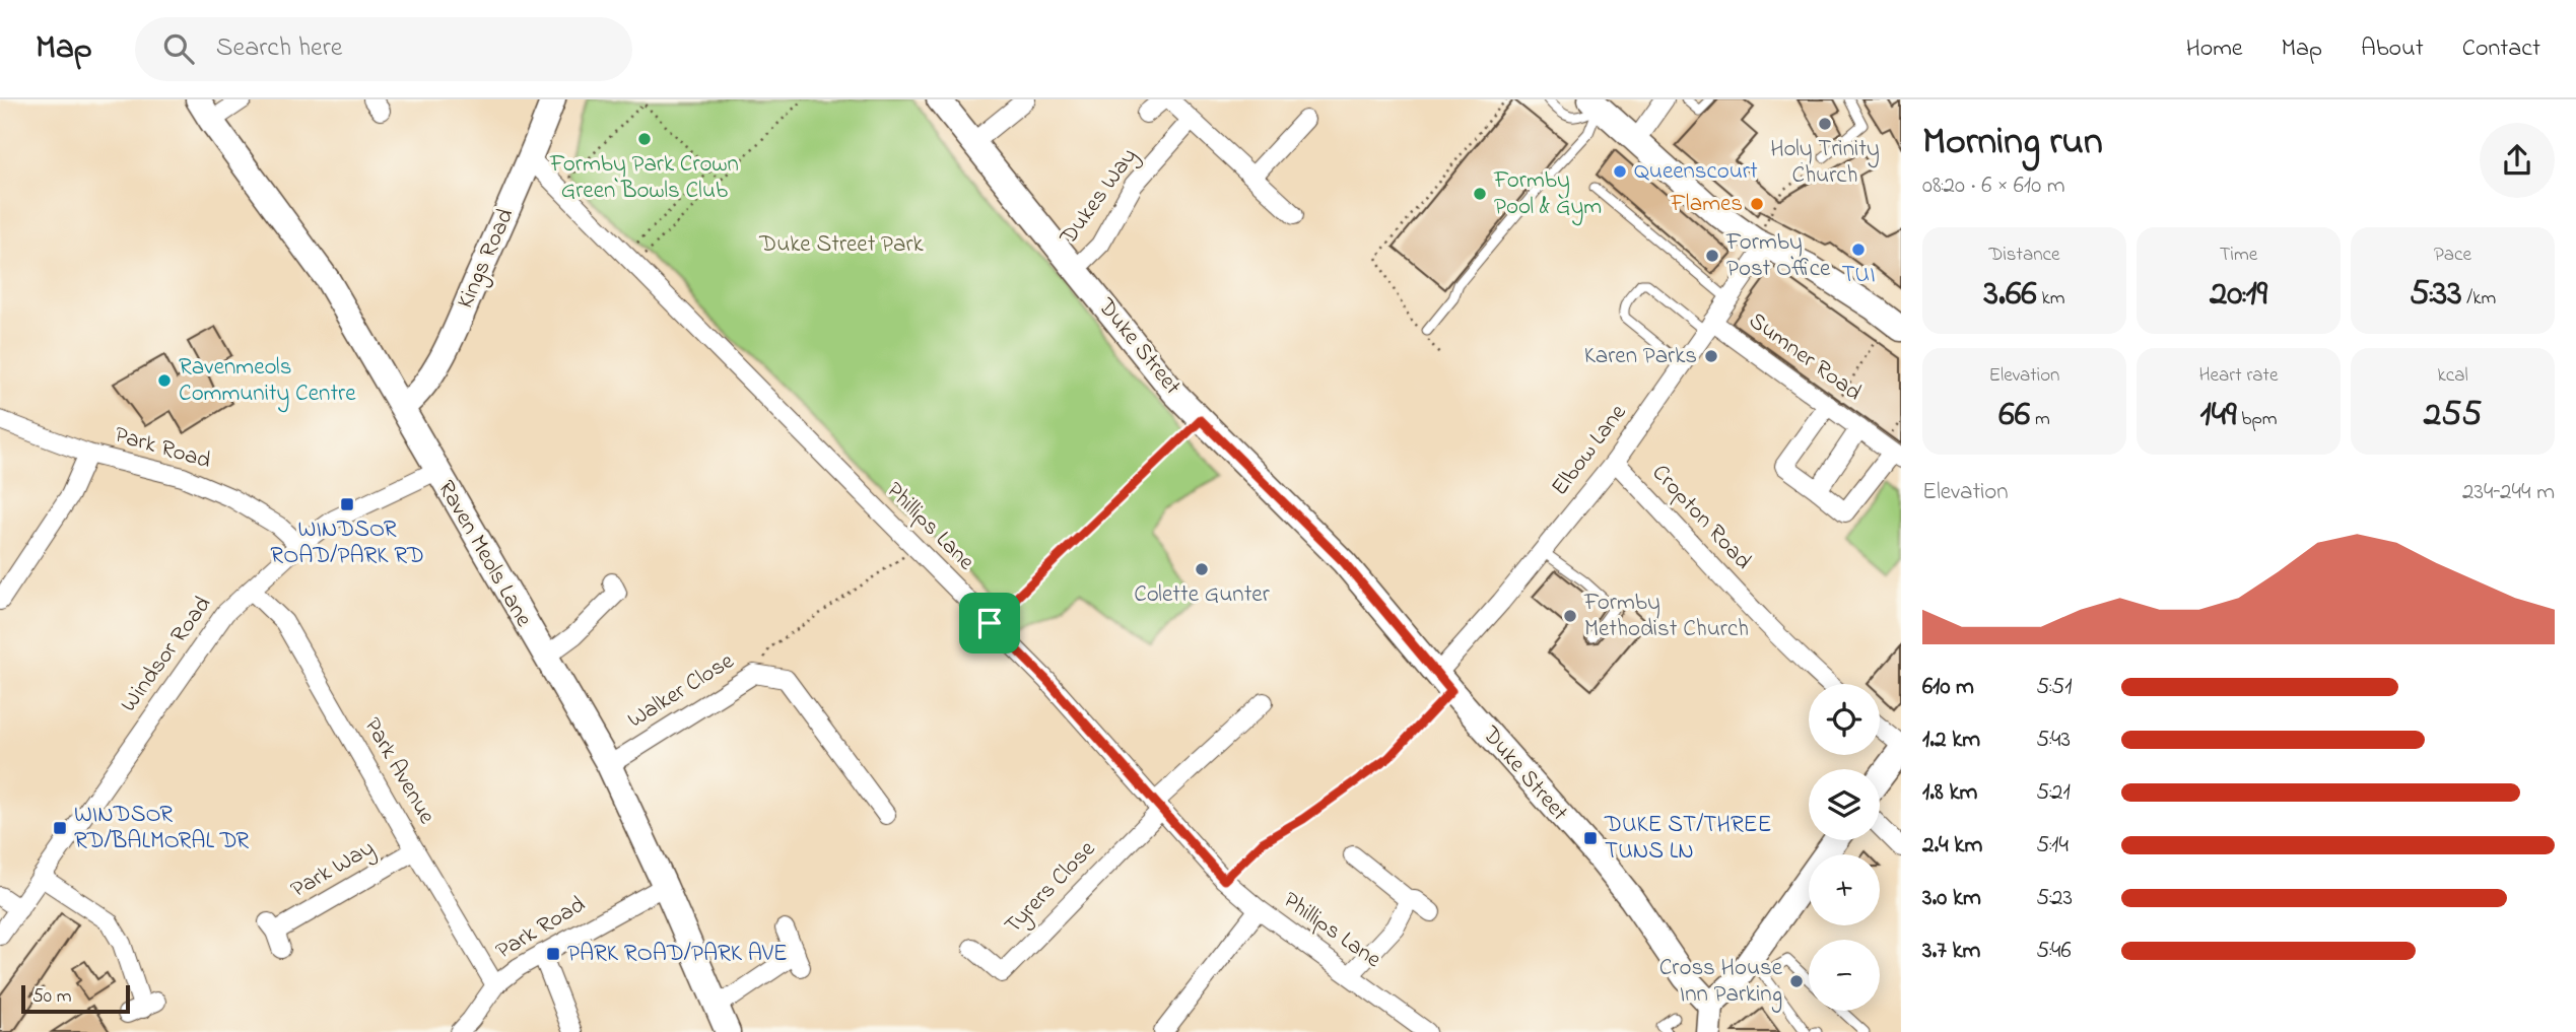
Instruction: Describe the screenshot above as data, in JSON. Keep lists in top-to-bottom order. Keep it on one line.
{"streets":{"street":["Dukes Way","Kings Road","Duke Street","Sumner Road","Park Road","Elbow Lane","Cropton Road","Phillips Lane","Raven Meols Lane","Windsor Road","Walker Close","Park Avenue","Park Way","Tyrers Close"]},"crossings":[["Dukes Way","Duke Street"],["Kings Road","Phillips Lane"],["Kings Road","Raven Meols Lane"],["Duke Street","Elbow Lane"],["Sumner Road","Elbow Lane"],["Park Road","Raven Meols Lane"],["Park Road","Windsor Road"],["Park Road","Park Avenue"],["Elbow Lane","Cropton Road"],["Phillips Lane","Tyrers Close"],["Raven Meols Lane","Windsor Road"],["Raven Meols Lane","Walker Close"],["Windsor Road","Park Avenue"],["Park Avenue","Park Way"]],"parks":["Duke Street Park"],"places":{"other":["Holy Trinity Church","Formby Park Crown Green Bowls Club","Queenscourt","Formby Pool & Gym","Flames","TUI","Formby Post Office","Karen Parks","Ravenmeols Community Centre","Colette Gunter","Formby Methodist Church","Cross House Inn Parking"],"transit":["WINDSOR ROAD/PARK RD","WINDSOR RD/BALMORAL DR","DUKE ST/THREE TUNS LN","PARK ROAD/PARK AVE"]},"scale_bar":"50 m","page":{"header":"Map","search":"Search here","nav":["Home","Map","About","Contact"],"heading":["Morning run","08:20 · 6 × 610 m"],"stats":[["Distance","3.66 km"],["Time","20:19"],["Pace","5:33 /km"],["Elevation","66 m"],["Heart rate","149 bpm"],["kcal","255"]],"chart":["Elevation","234–244 m"],"list":[{"name":"610 m","note":"5:51"},{"name":"1.2 km","note":"5:43"},{"name":"1.8 km","note":"5:21"},{"name":"2.4 km","note":"5:14"},{"name":"3.0 km","note":"5:23"},{"name":"3.7 km","note":"5:46"}],"map_buttons":["+","−"],"scale":"50 m"}}
